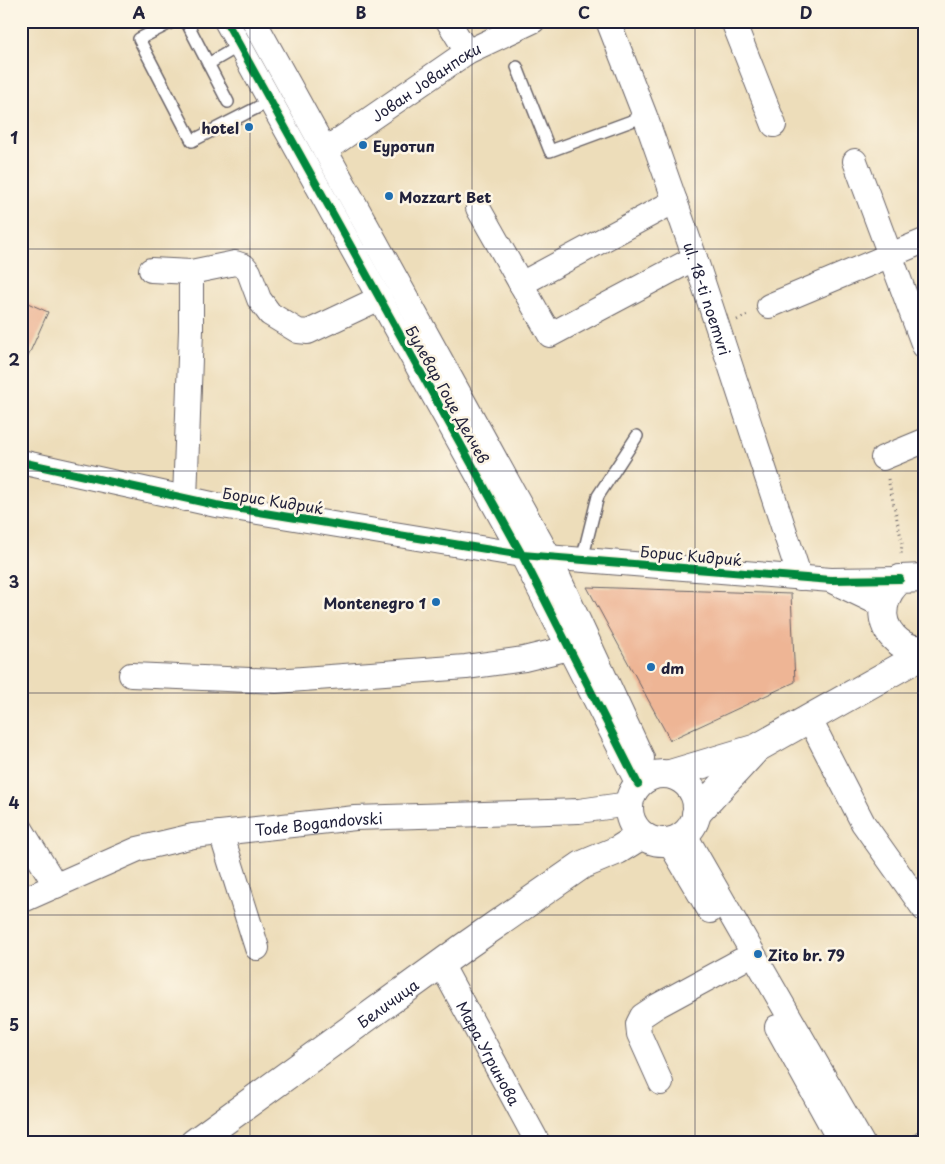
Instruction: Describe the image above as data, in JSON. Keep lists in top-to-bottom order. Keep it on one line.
{"streets":{"main road":["Беличица"],"street":["Јован Јованпски","ul. 18-ti noemvri","Булевар Гоце Делчев","Борис Кидриќ","Tode Bogandovski","Мара Угринова"]},"crossings":[["Јован Јованпски","Булевар Гоце Делчев"],["ul. 18-ti noemvri","Борис Кидриќ"],["Булевар Гоце Делчев","Борис Кидриќ"],["Булевар Гоце Делчев","Tode Bogandovski"],["Булевар Гоце Делчев","Беличица"],["Tode Bogandovski","Беличица"],["Беличица","Мара Угринова"]],"places":["hotel","Еуротип","Mozzart Bet","Montenegro 1","dm","Zito br. 79"],"grid":{"columns":["A","B","C","D"],"rows":["1","2","3","4","5"]}}
